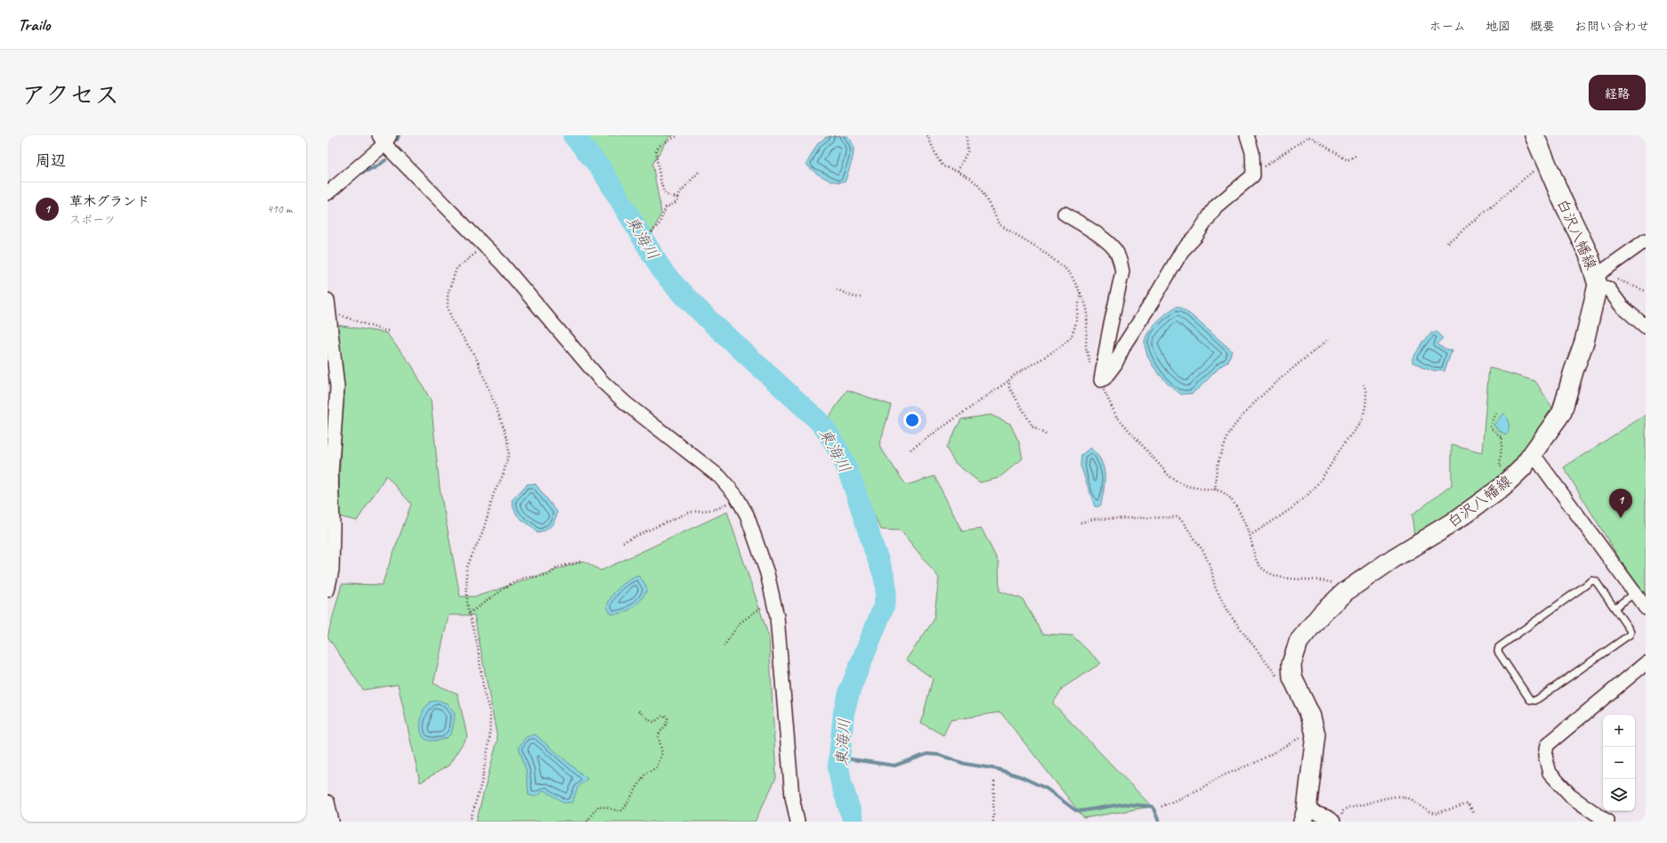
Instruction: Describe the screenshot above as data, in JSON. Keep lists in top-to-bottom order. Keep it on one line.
{"streets":{"main road":["白沢八幡線"]},"water":["東海川"],"page":{"header":"Trailo","nav":["ホーム","地図","概要","お問い合わせ"],"title":"アクセス","buttons":"経路","heading":"周辺","list":[{"mark":"1","name":"草木グランド","note":"スポーツ","value":"410 m"}],"pins":"1","map_buttons":["+","−"]}}
